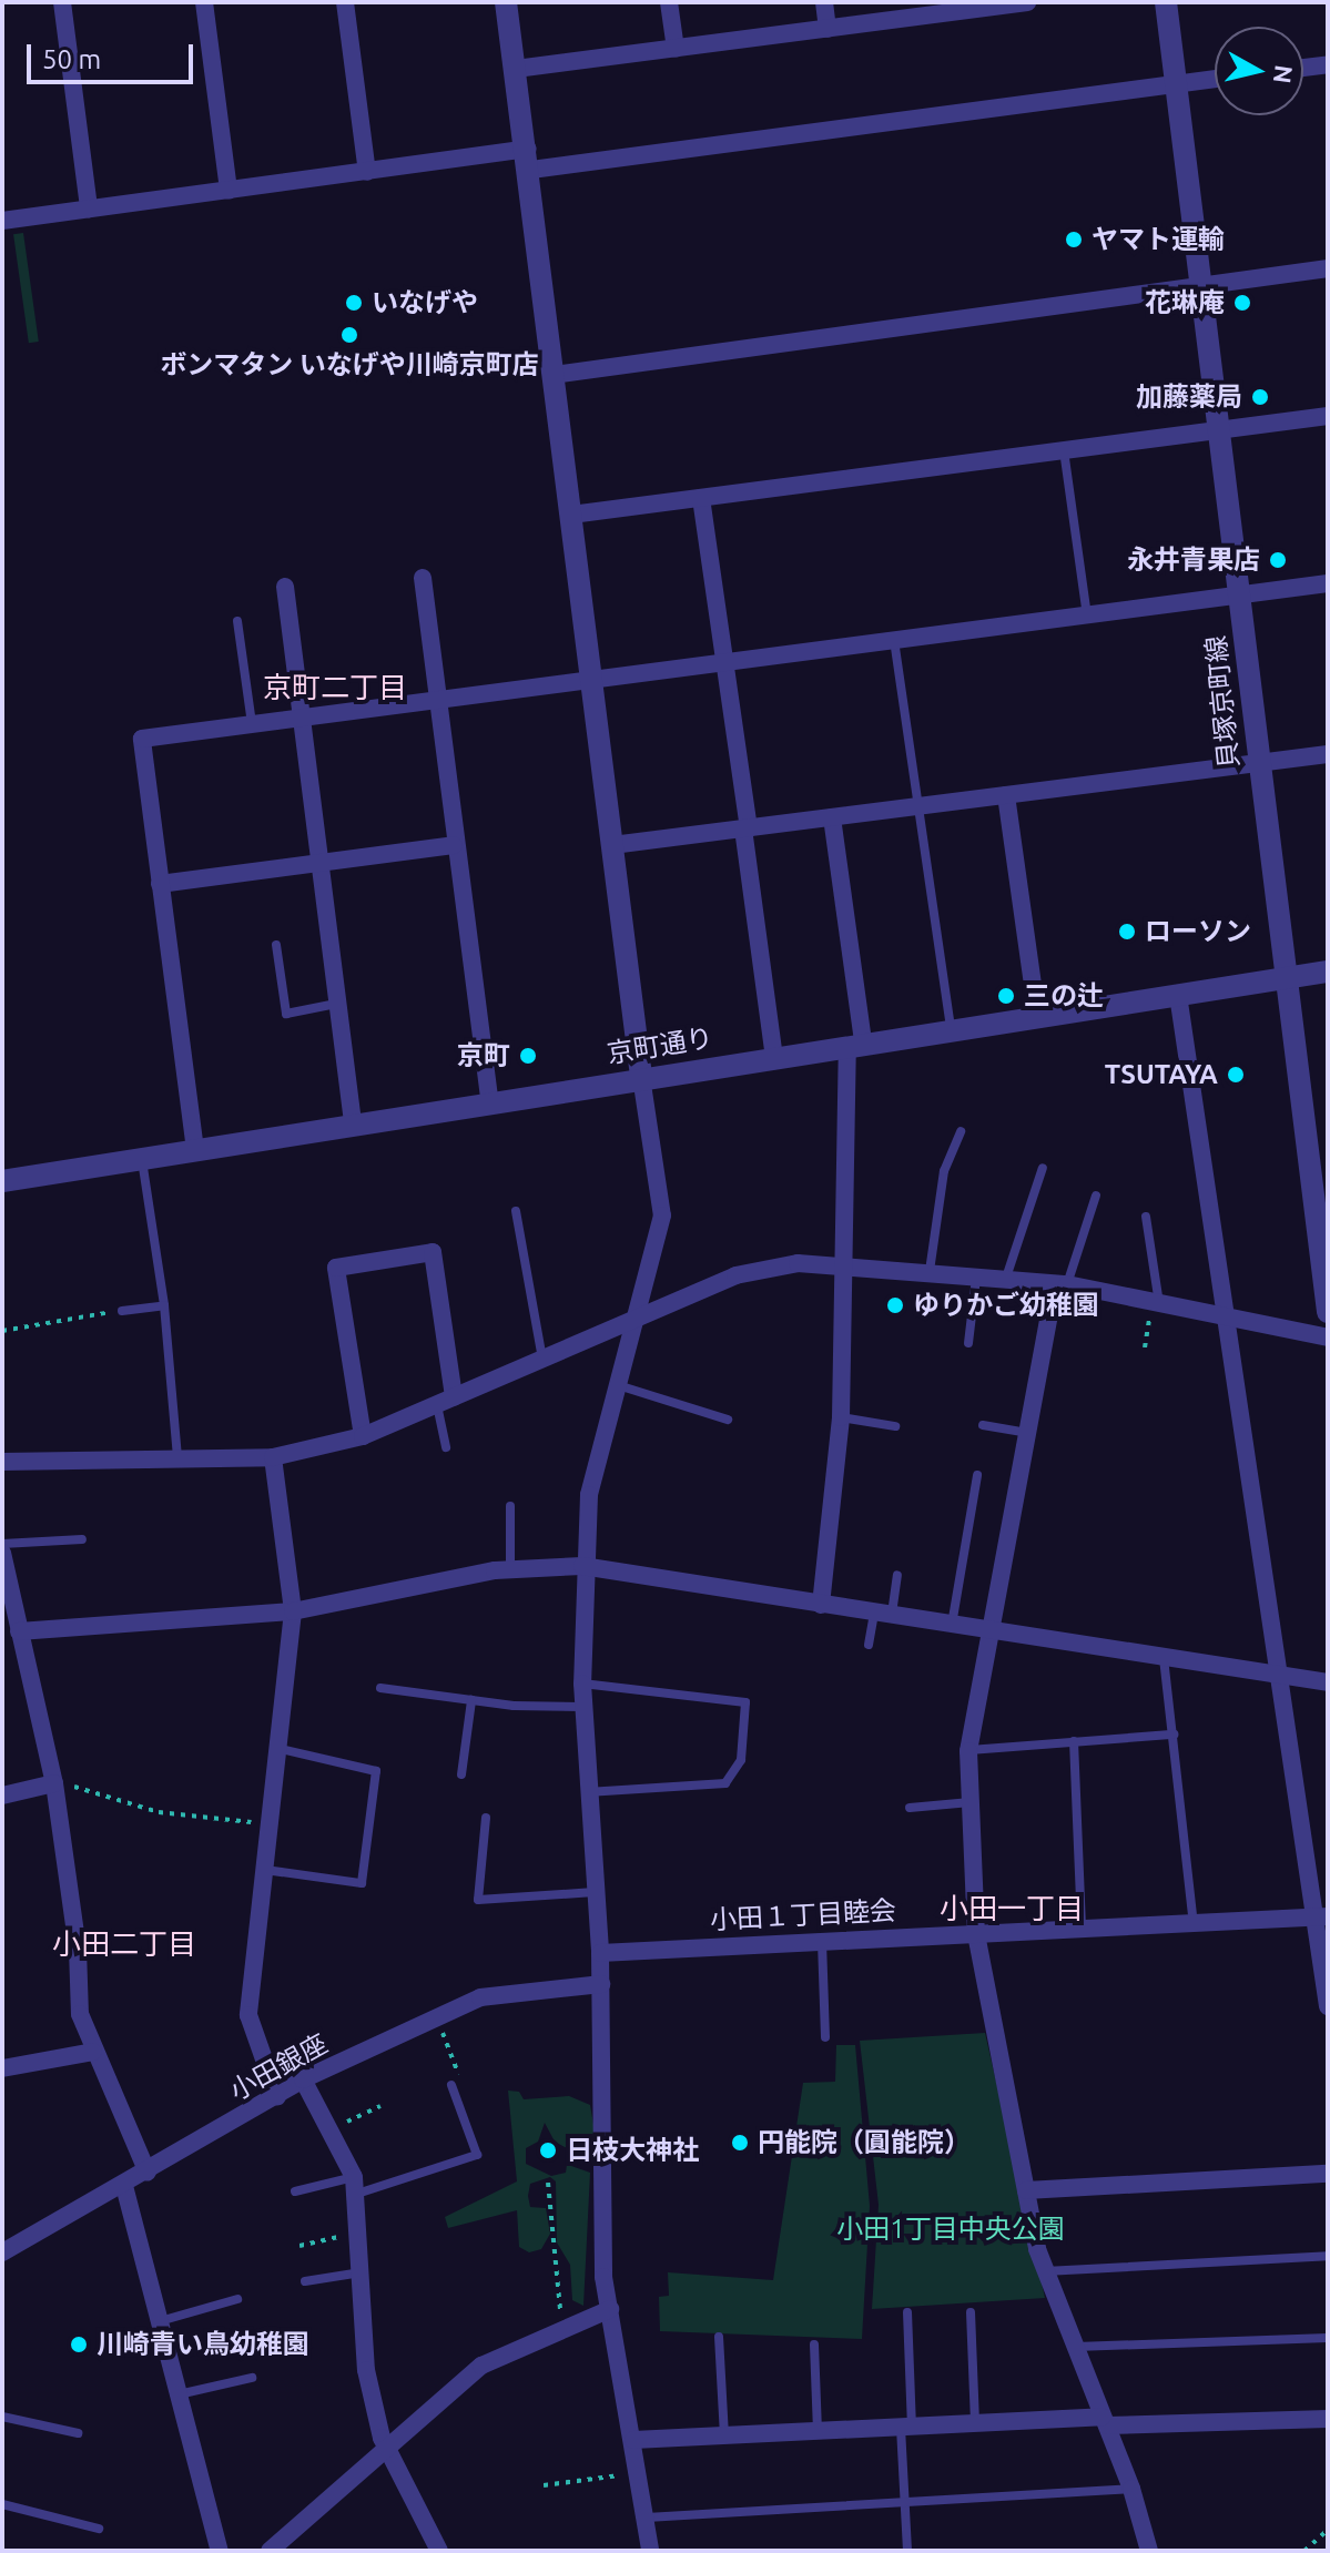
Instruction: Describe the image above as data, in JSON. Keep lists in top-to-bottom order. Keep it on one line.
{"streets":{"street":["貝塚京町線","京町通り","小田１丁目睦会","小田銀座"]},"crossings":[["貝塚京町線","京町通り"]],"districts":["京町二丁目","小田一丁目","小田二丁目"],"parks":["小田1丁目中央公園"],"places":["ヤマト運輸","いなげや","花琳庵","ボンマタン いなげや川崎京町店","加藤薬局","永井青果店","ローソン","三の辻","京町","TSUTAYA","ゆりかご幼稚園","円能院（圓能院）","日枝大神社","川崎青い鳥幼稚園"],"scale_bar":"50 m","north":"right"}
